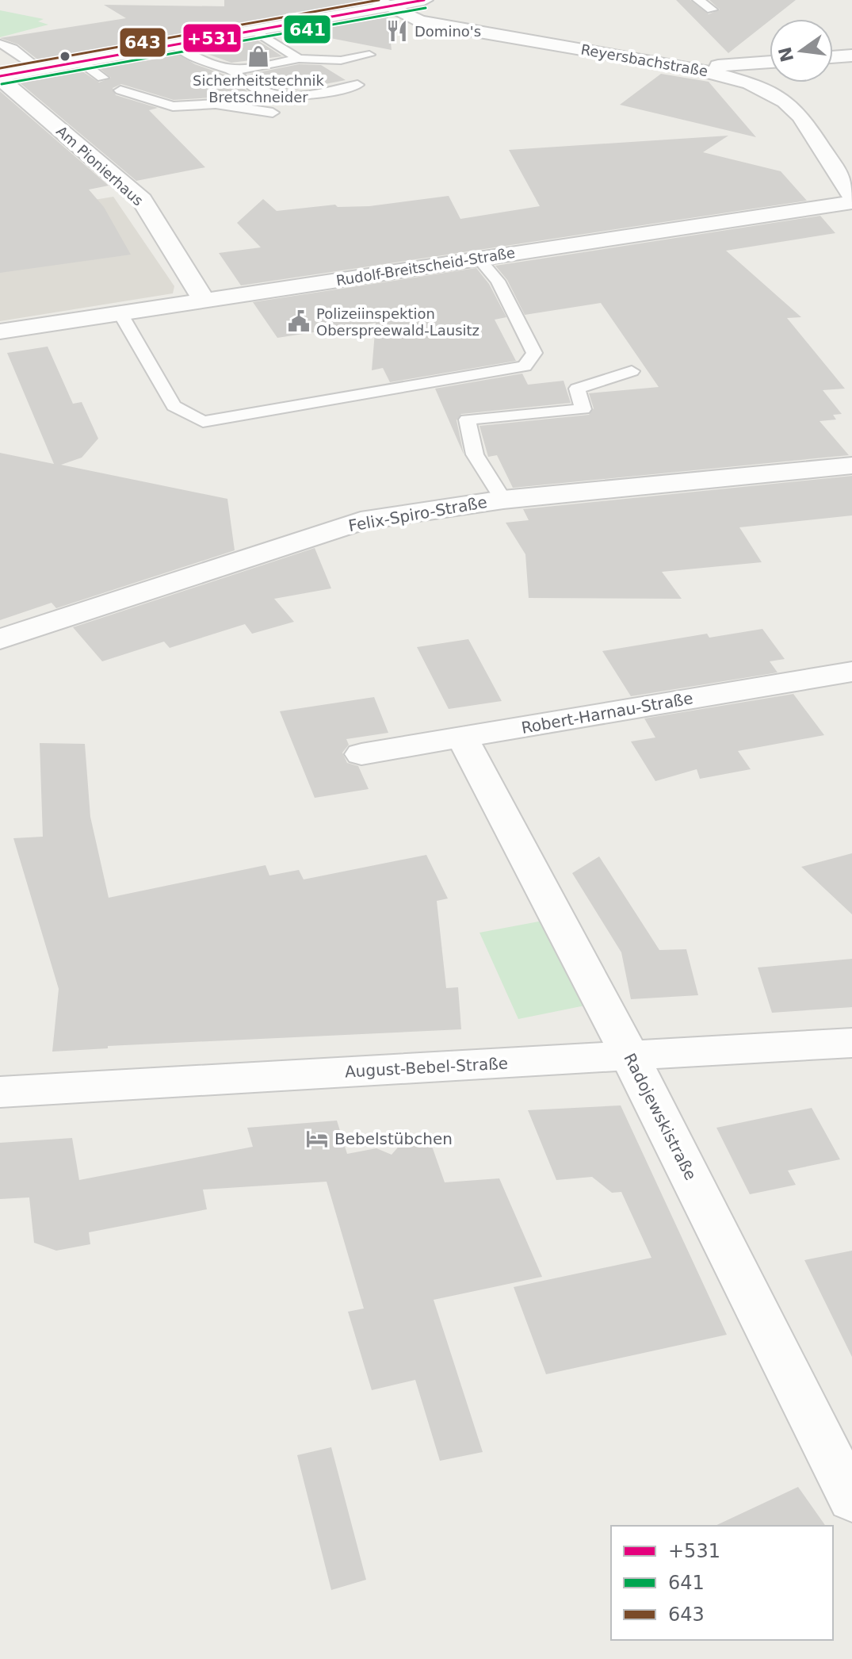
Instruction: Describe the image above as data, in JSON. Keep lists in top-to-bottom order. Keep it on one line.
{"streets":{"street":["Reyersbachstraße","Am Pionierhaus","Rudolf-Breitscheid-Straße","Felix-Spiro-Straße","Robert-Harnau-Straße","August-Bebel-Straße","Radojewskistraße"]},"crossings":[["Am Pionierhaus","Rudolf-Breitscheid-Straße"],["Robert-Harnau-Straße","Radojewskistraße"],["August-Bebel-Straße","Radojewskistraße"]],"places":{"restaurant":["Domino's"],"shop":["Sicherheitstechnik Bretschneider"],"public building":["Polizeiinspektion Oberspreewald-Lausitz"],"hotel":["Bebelstübchen"]},"lines":["transit line +531","transit line 643","transit line 641"],"legend":["+531","641","643"],"north":"left"}
